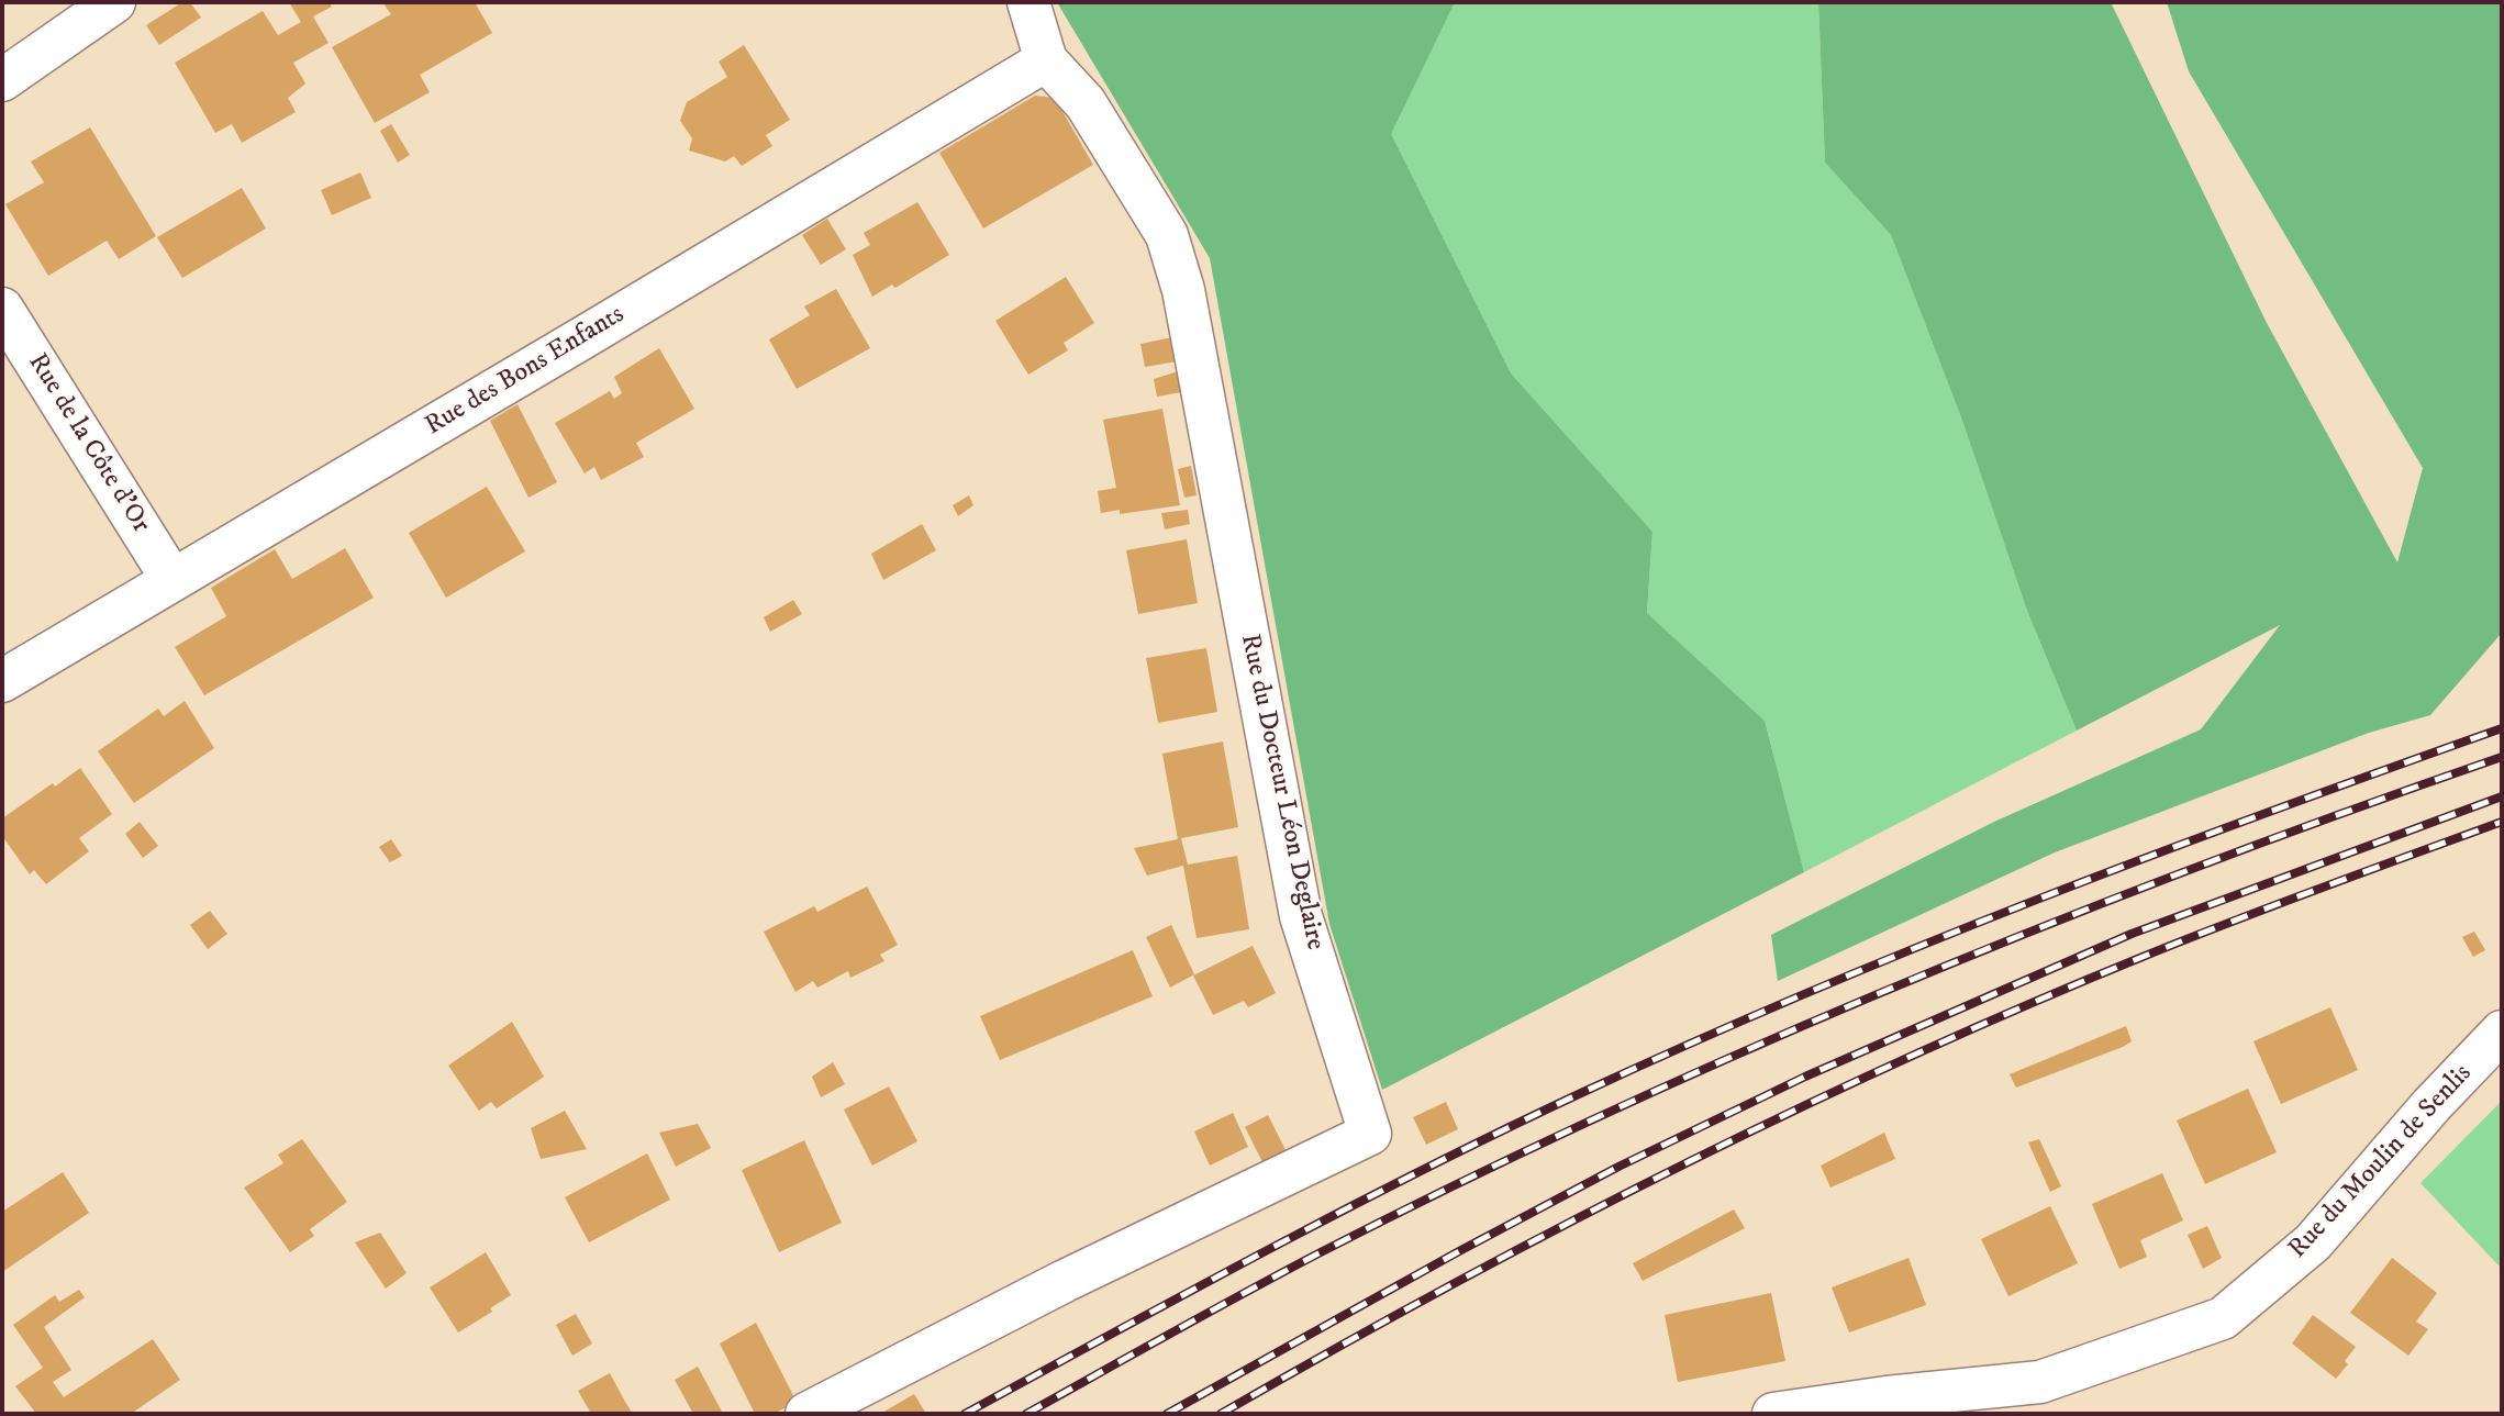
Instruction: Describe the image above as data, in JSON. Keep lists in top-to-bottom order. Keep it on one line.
{"streets":{"street":["Rue des Bons Enfants","Rue de la Côte d'Or","Rue du Docteur Léon Deglaire","Rue du Moulin de Senlis"]},"crossings":[["Rue des Bons Enfants","Rue de la Côte d'Or"],["Rue des Bons Enfants","Rue du Docteur Léon Deglaire"]]}
